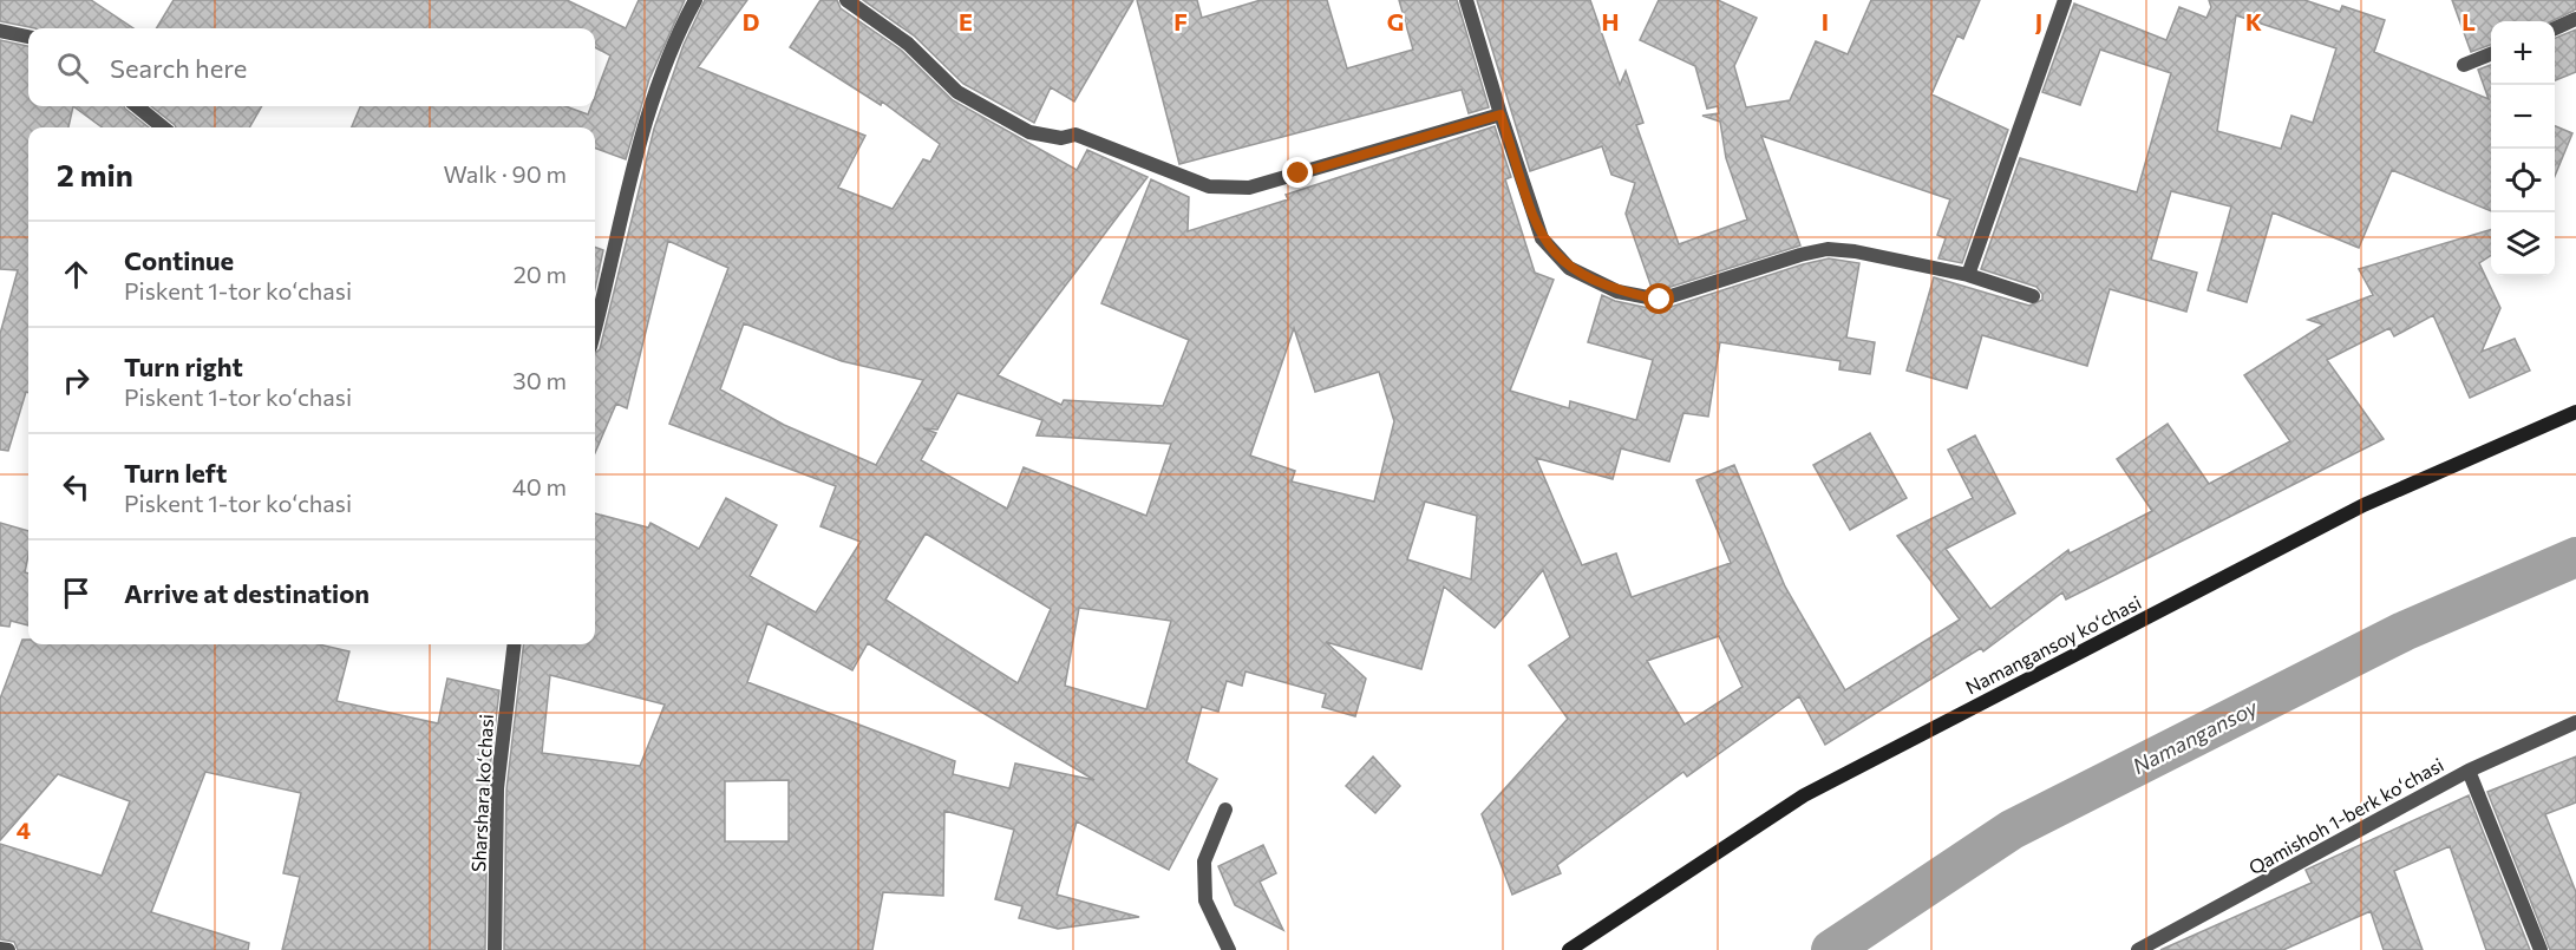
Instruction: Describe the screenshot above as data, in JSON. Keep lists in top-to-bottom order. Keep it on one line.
{"streets":{"street":["Namangansoy koʻchasi","Sharshara koʻchasi","Qamishoh 1-berk koʻchasi"]},"water":["Namangansoy"],"page":{"map_buttons":["+","−"],"search":"Search here","heading":["2 min","Walk · 90 m"],"list":[["Continue","Piskent 1-tor koʻchasi","20 m"],["Turn right","Piskent 1-tor koʻchasi","30 m"],["Turn left","Piskent 1-tor koʻchasi","40 m"],"Arrive at destination"]},"grid":{"columns":["D","E","F","G","H","I","J","K","L"],"rows":["4"]}}
